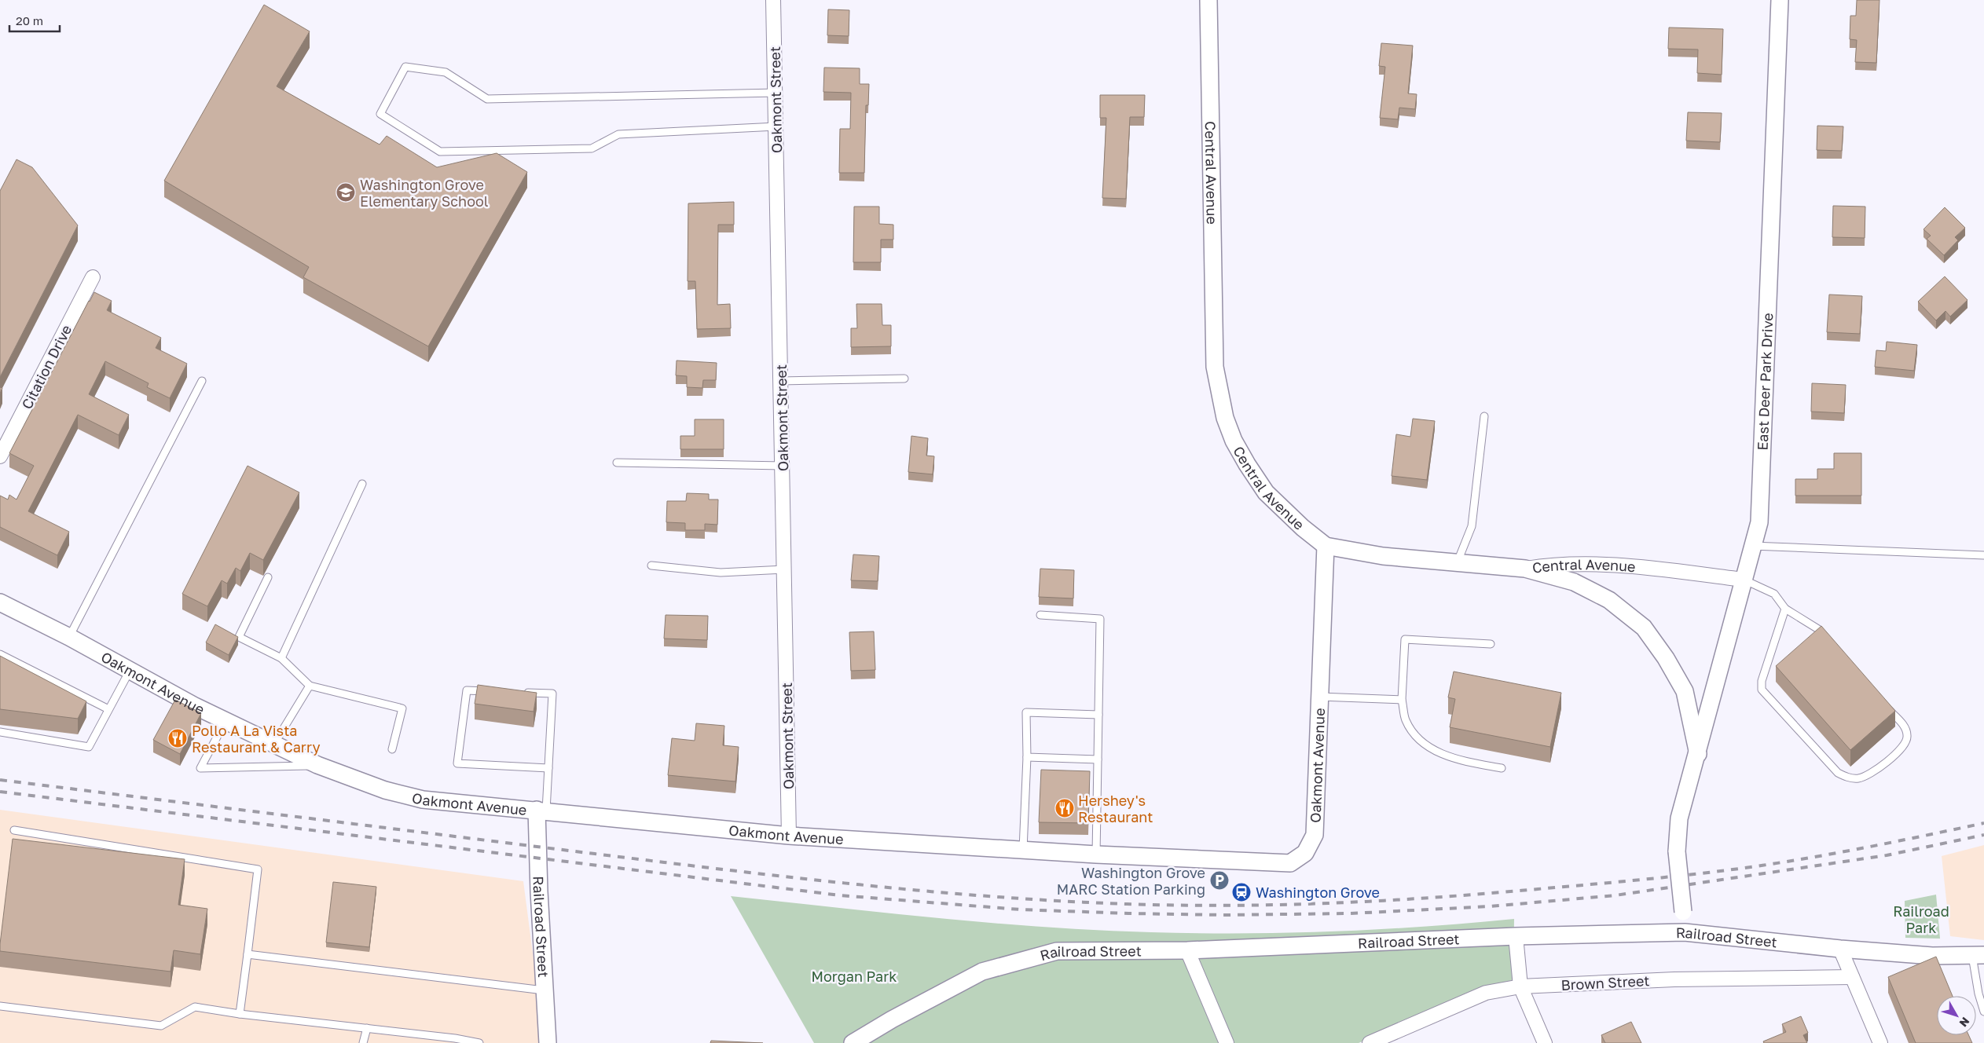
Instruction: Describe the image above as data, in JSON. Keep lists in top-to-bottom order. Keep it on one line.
{"streets":{"street":["Oakmont Street","Central Avenue","Citation Drive","East Deer Park Drive","Oakmont Avenue","Railroad Street","Brown Street"]},"crossings":[["Oakmont Street","Oakmont Avenue"],["Central Avenue","East Deer Park Drive"],["Central Avenue","Oakmont Avenue"],["East Deer Park Drive","Railroad Street"],["Oakmont Avenue","Railroad Street"]],"parks":["Railroad Park","Morgan Park"],"places":{"school or university":["Washington Grove Elementary School"],"restaurant":["Pollo A La Vista Restaurant & Carry","Hershey's Restaurant"],"parking":["Washington Grove MARC Station Parking"],"station":["Washington Grove"]},"scale_bar":"20 m","north":"bottom right"}
